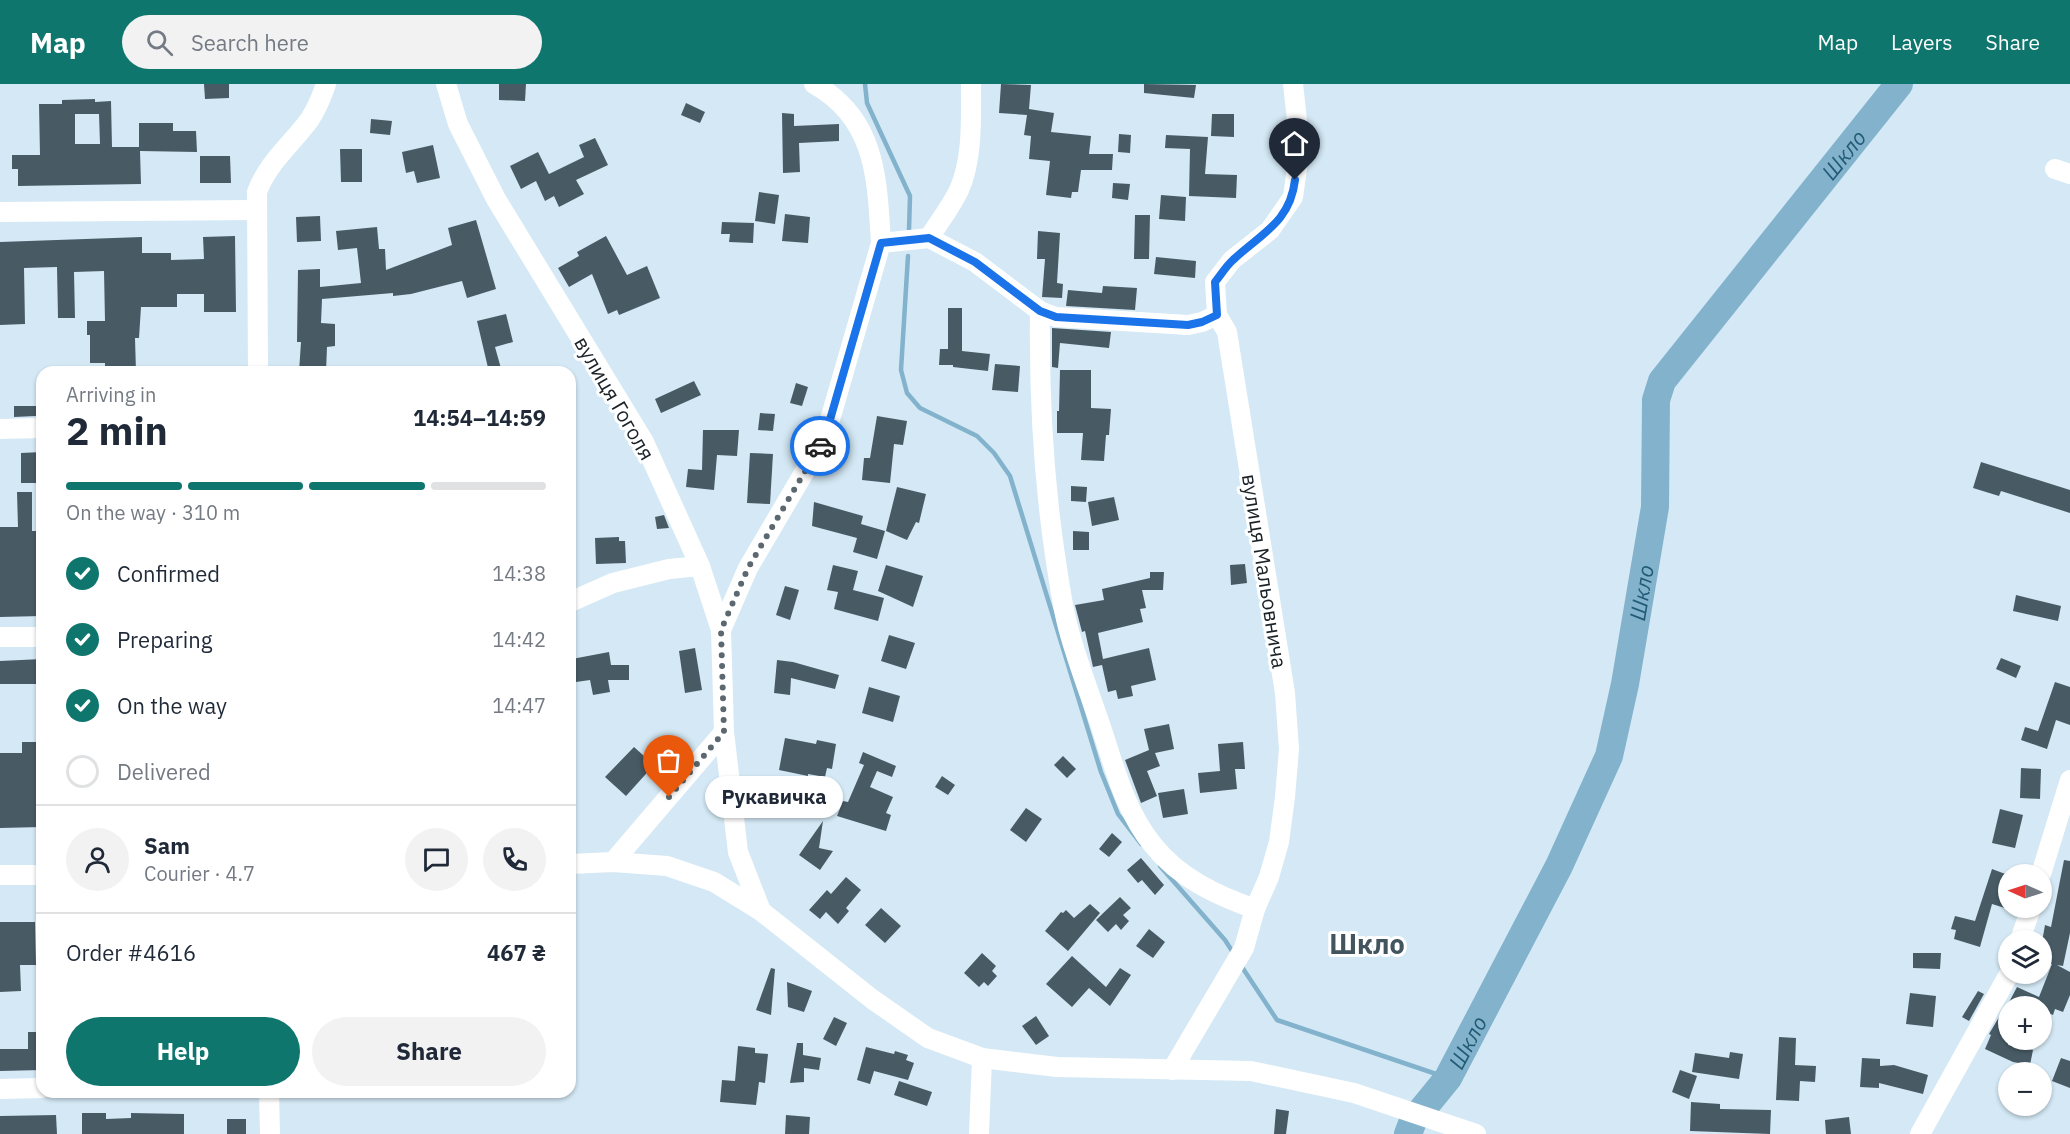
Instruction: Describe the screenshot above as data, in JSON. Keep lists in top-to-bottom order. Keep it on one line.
{"streets":{"street":["вулиця Гоголя","вулиця Мальовнича"]},"districts":["Шкло"],"water":["Шкло"],"places":["Рукавичка"],"north":"left","page":{"header":"Map","search":"Search here","nav":["Map","Layers","Share"],"heading":["2 min","Arriving in","14:54–14:59"],"panel":["Sam","Courier · 4.7","Order #4616","467 ₴"],"bar":"On the way · 310 m","list":[["Confirmed","14:38"],["Preparing","14:42"],["On the way","14:47"],"Delivered"],"bubble":"Рукавичка","map_buttons":["+","−"],"buttons":["Help","Share"]}}
